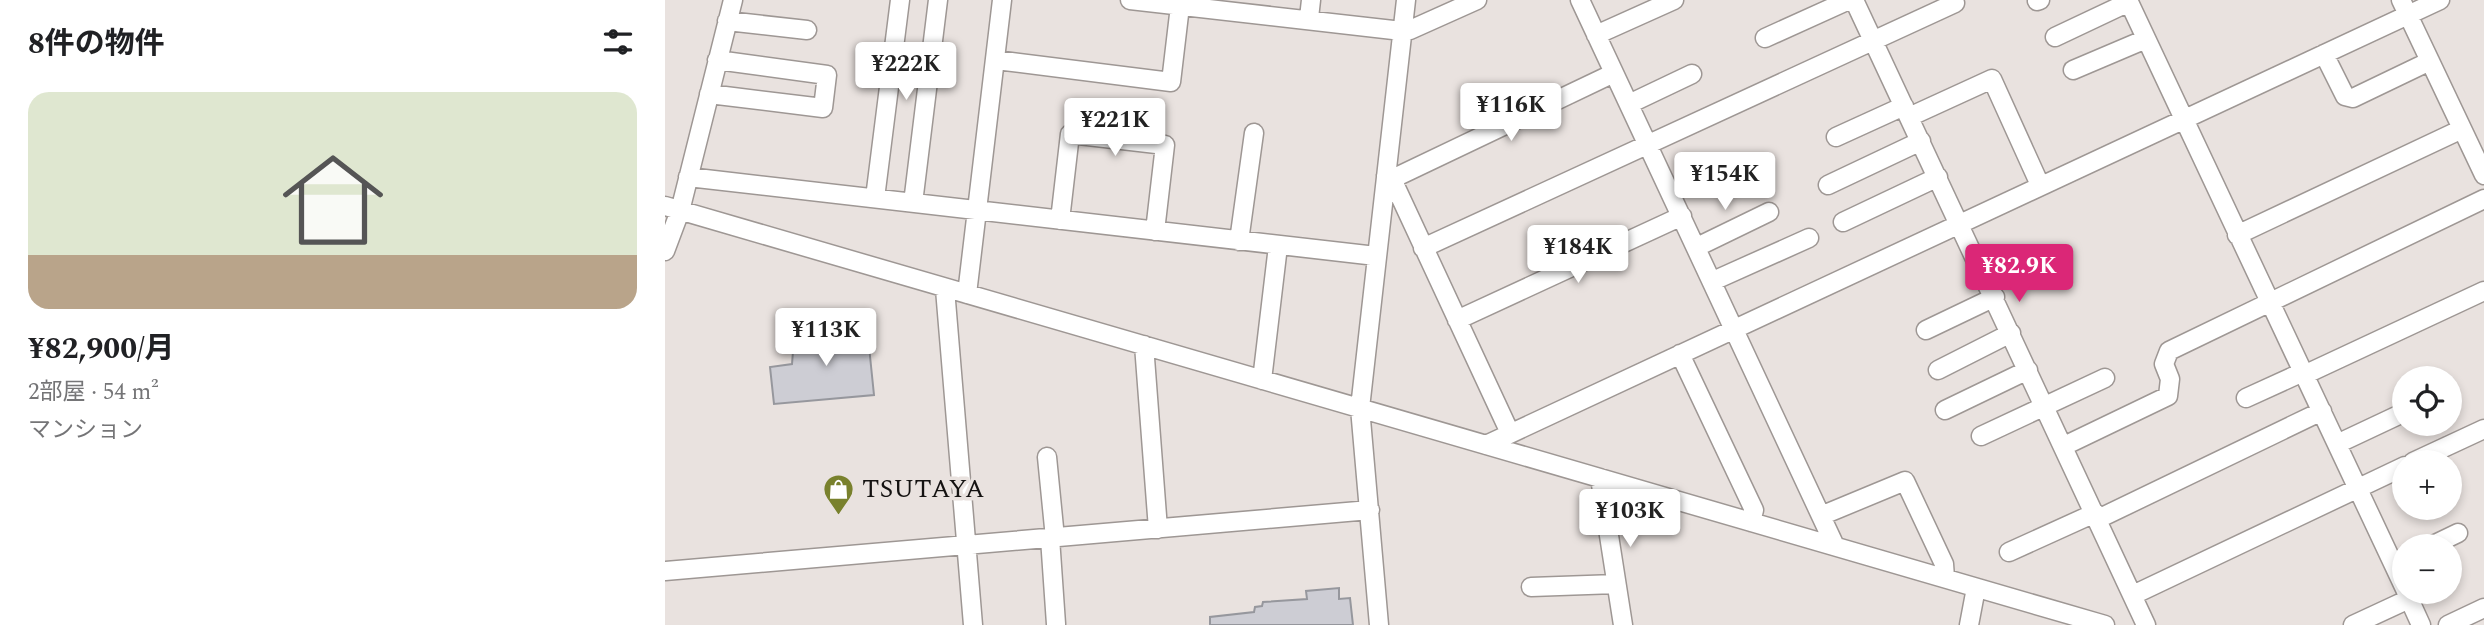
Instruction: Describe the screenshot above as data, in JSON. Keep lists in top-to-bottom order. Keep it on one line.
{"places":{"shop":["TSUTAYA"]},"page":{"heading":"8件の物件","price":["¥222K","¥116K","¥221K","¥154K","¥184K","¥82.9K","¥113K","¥103K"],"list":[{"name":"¥82,900/月","note":"2部屋 · 54 m² · マンション"}],"map_buttons":["+","−"]}}
